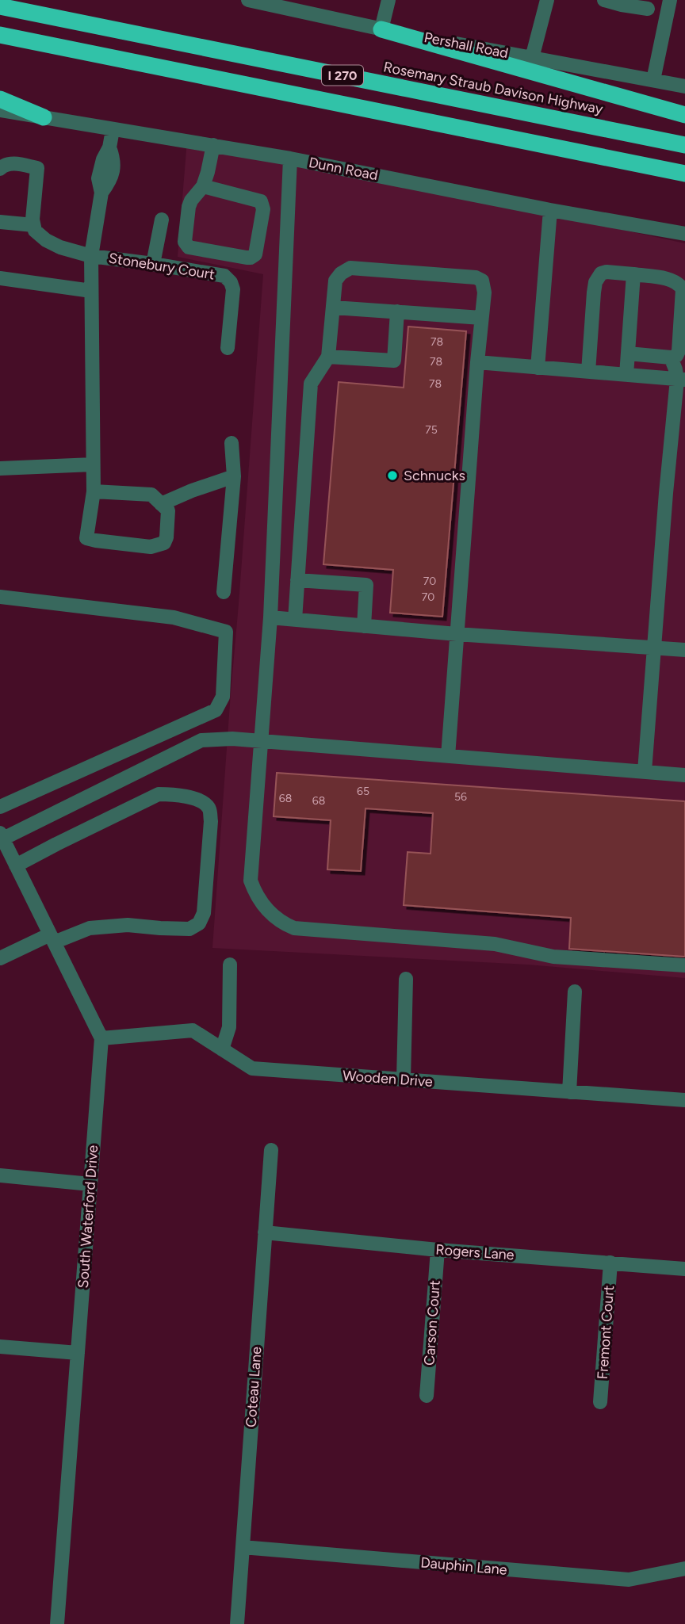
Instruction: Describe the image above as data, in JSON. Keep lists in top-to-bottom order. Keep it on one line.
{"streets":{"highway":["I 270","Rosemary Straub Davison Highway"],"street":["Pershall Road","Dunn Road","Stonebury Court","Wooden Drive","South Waterford Drive","Rogers Lane","Carson Court","Fremont Court","Coteau Lane","Dauphin Lane"]},"crossings":[["Dunn Road","Stonebury Court"],["Wooden Drive","South Waterford Drive"],["Rogers Lane","Carson Court"],["Rogers Lane","Fremont Court"],["Rogers Lane","Coteau Lane"],["Coteau Lane","Dauphin Lane"]],"places":["Schnucks"],"house_numbers":["78","78","78","75","70","70","65","56","68","68"]}
